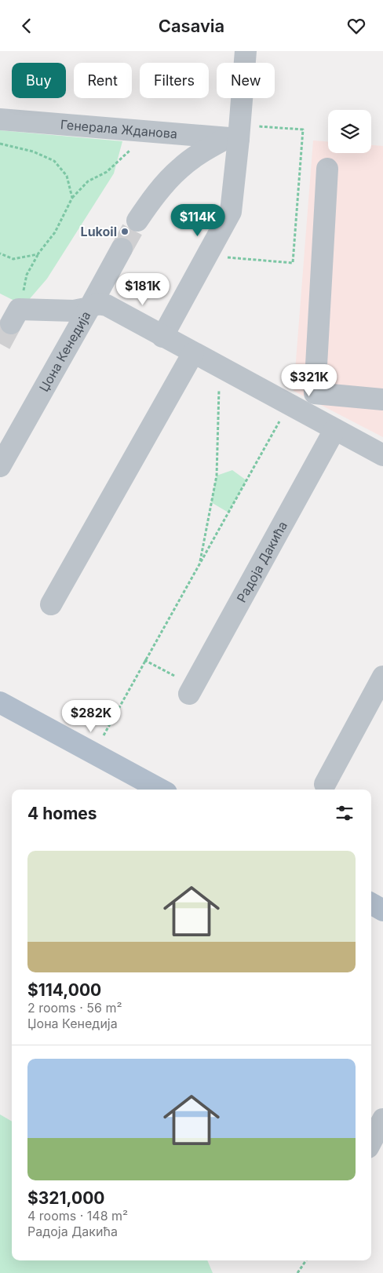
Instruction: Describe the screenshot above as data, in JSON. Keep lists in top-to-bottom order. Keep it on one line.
{"streets":{"street":["Генерала Жданова","Џона Кенедија","Радоја Дакића"]},"places":["Lukoil"],"page":{"header":"Casavia","chip":["Buy","Rent","Filters","New"],"price":["$114K","$181K","$321K","$282K"],"heading":"4 homes","list":[{"name":"$114,000","note":"2 rooms · 56 m² · Џона Кенедија"},{"name":"$321,000","note":"4 rooms · 148 m² · Радоја Дакића"}]}}
